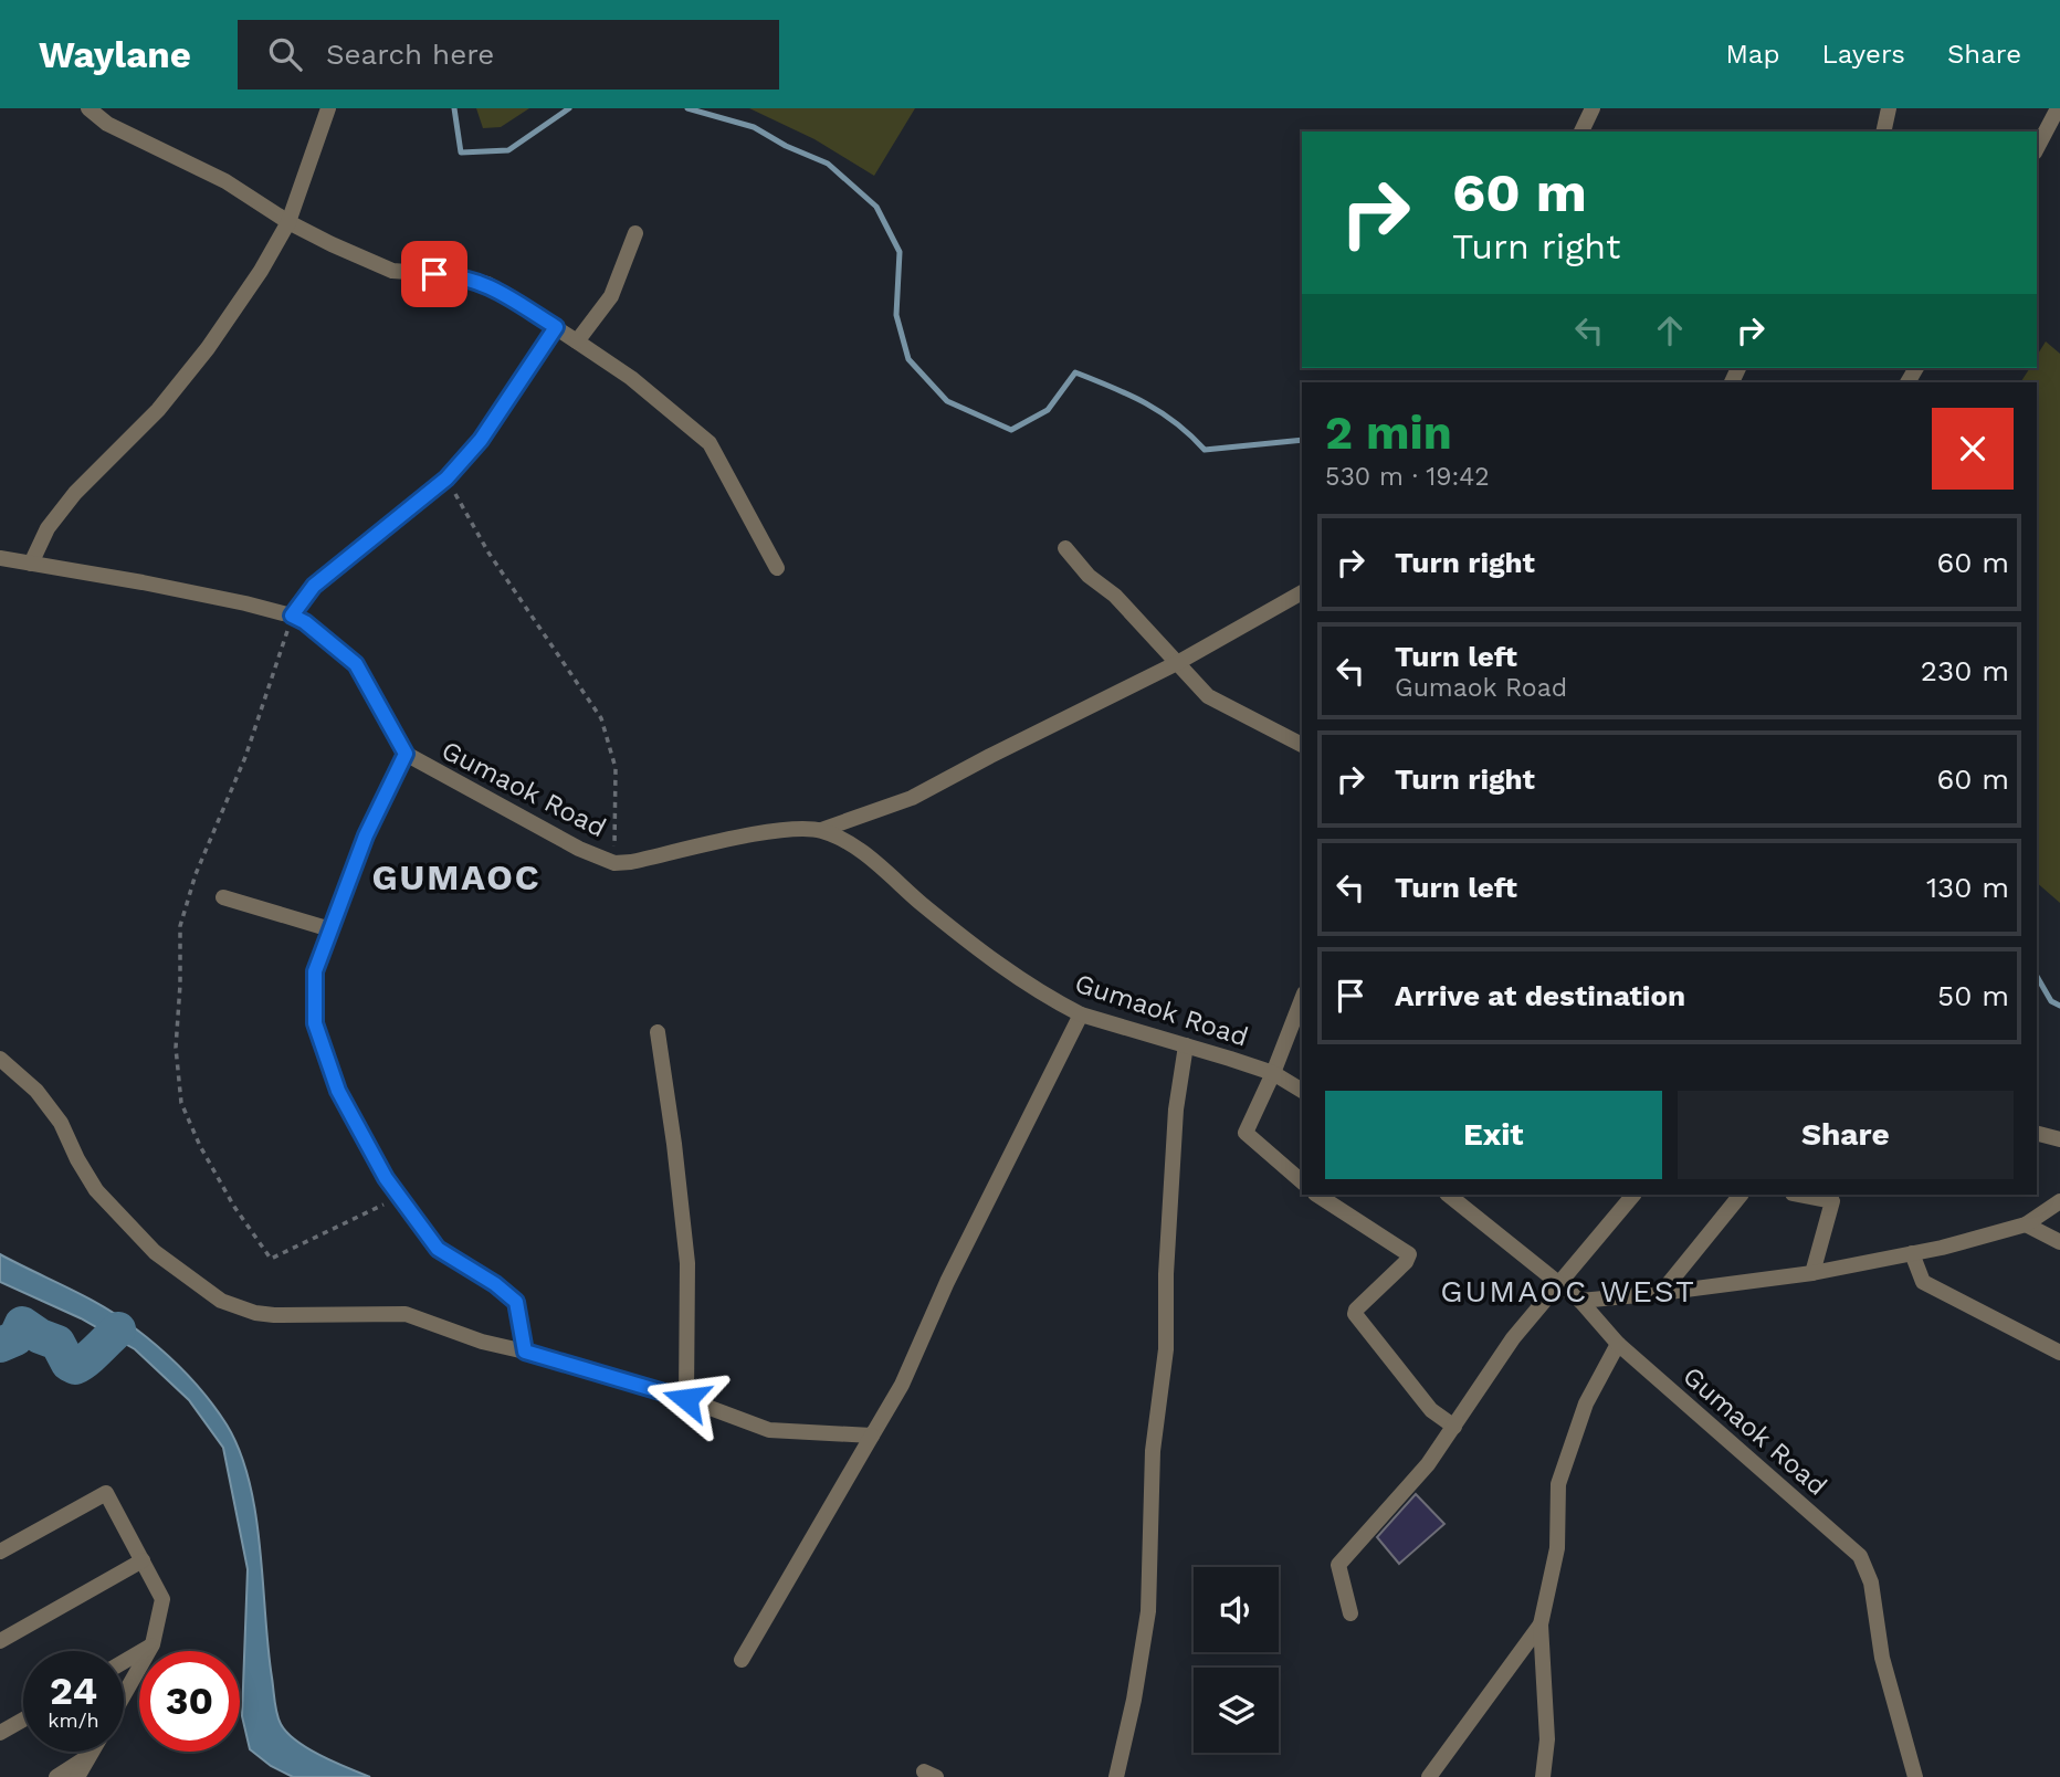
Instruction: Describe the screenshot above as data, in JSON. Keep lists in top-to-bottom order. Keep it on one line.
{"streets":{"street":["Gumaok Road"]},"districts":["GUMAOC","GUMAOC WEST"],"page":{"header":"Waylane","search":"Search here","nav":["Map","Layers","Share"],"turn":["60 m","Turn right"],"heading":["2 min","530 m · 19:42"],"list":[{"name":"Turn right","value":"60 m"},{"name":"Turn left","note":"Gumaok Road","value":"230 m"},{"name":"Turn right","value":"60 m"},{"name":"Turn left","value":"130 m"},{"name":"Arrive at destination","value":"50 m"}],"buttons":["Exit","Share"],"speed":"24 km/h","limit":"30"}}
